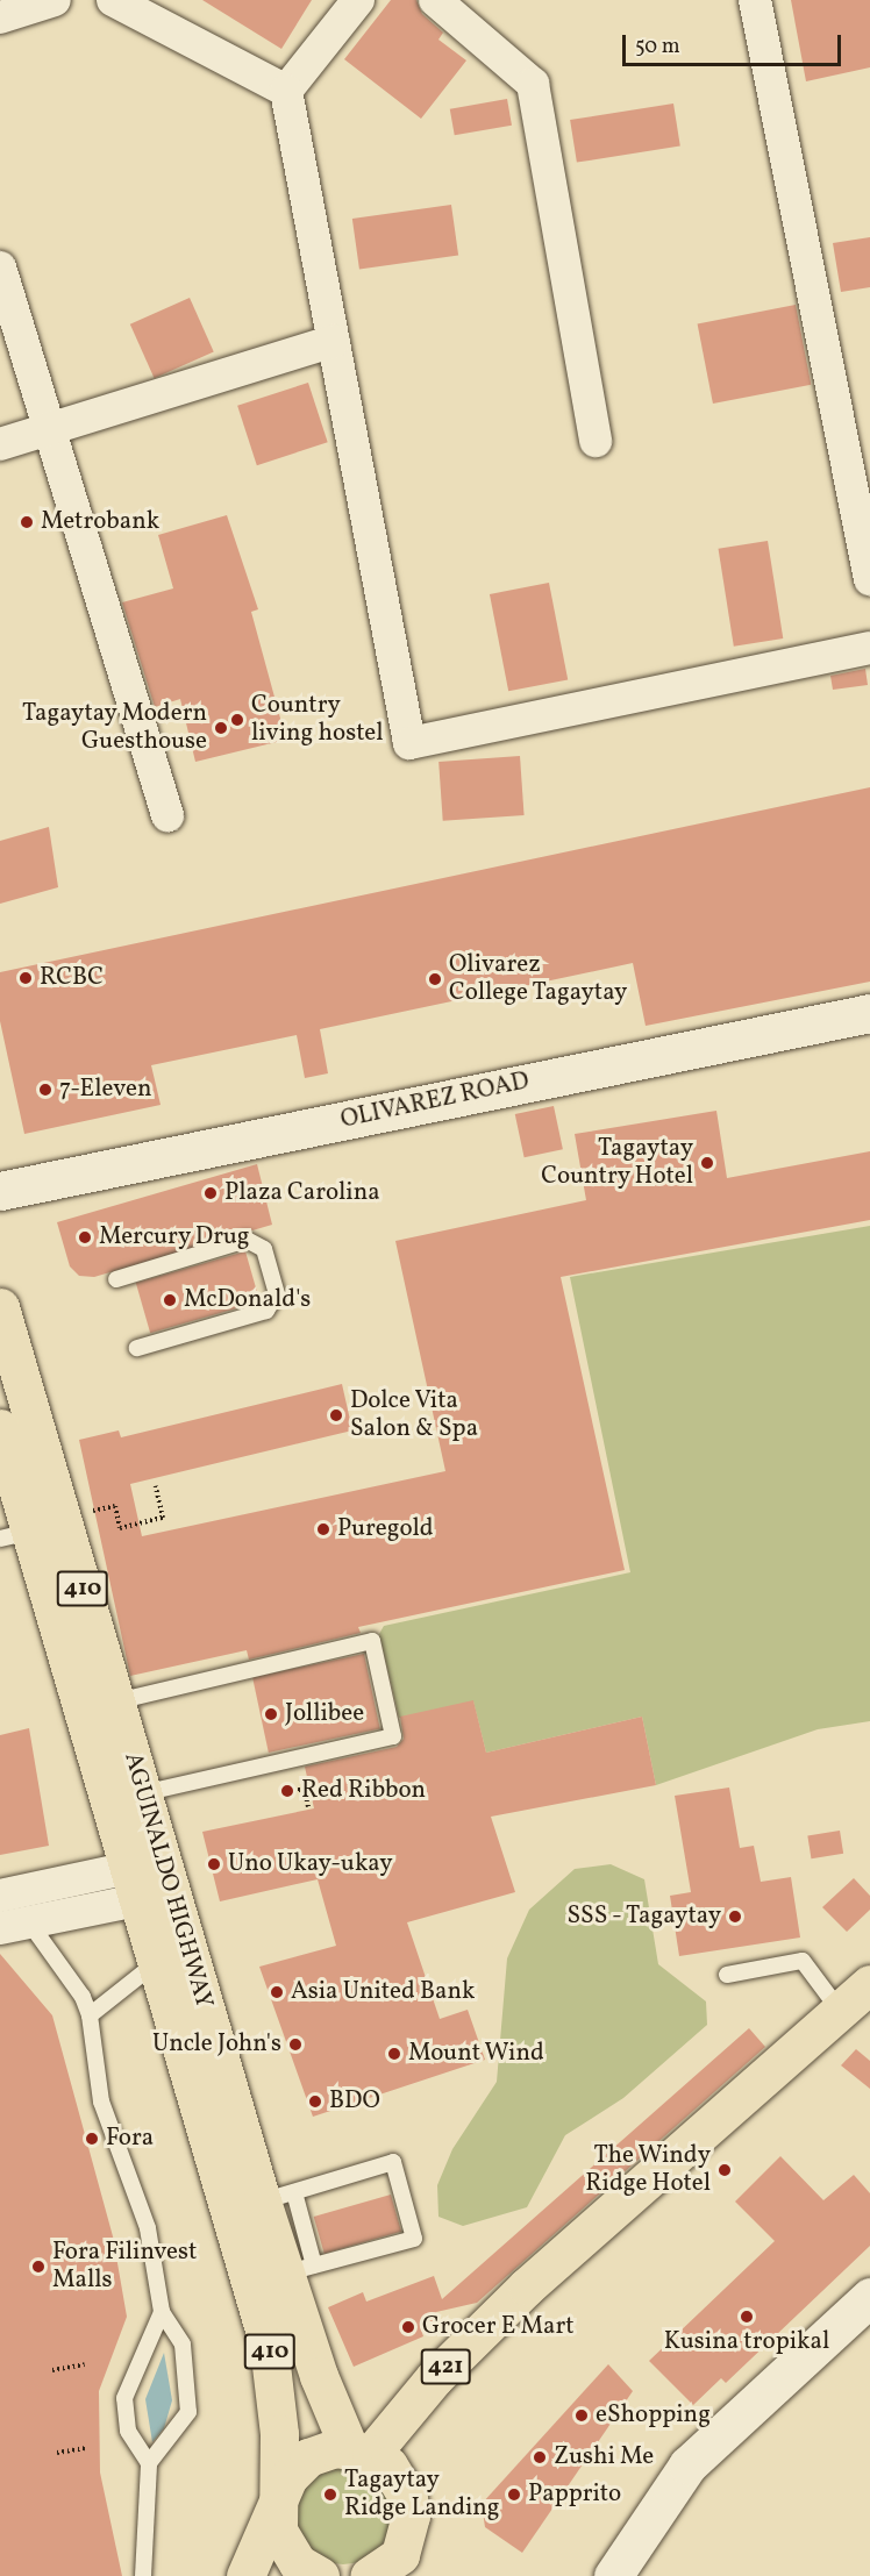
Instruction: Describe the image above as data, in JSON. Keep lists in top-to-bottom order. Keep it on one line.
{"streets":{"main road":["410","AGUINALDO HIGHWAY","421"],"street":["OLIVAREZ ROAD"]},"crossings":[["410","AGUINALDO HIGHWAY"],["410","421"],["AGUINALDO HIGHWAY","421"]],"places":["Metrobank","Country living hostel","Tagaytay Modern Guesthouse","RCBC","Olivarez College Tagaytay","7-Eleven","Tagaytay Country Hotel","Plaza Carolina","Mercury Drug","McDonald's","Dolce Vita Salon & Spa","Puregold","Jollibee","Red Ribbon","Uno Ukay-ukay","SSS - Tagaytay","Asia United Bank","Uncle John's","Mount Wind","BDO","Fora","The Windy Ridge Hotel","Fora Filinvest Malls","Kusina tropikal","Grocer E Mart","eShopping","Zushi Me","Tagaytay Ridge Landing","Papprito"],"scale_bar":"50 m"}
